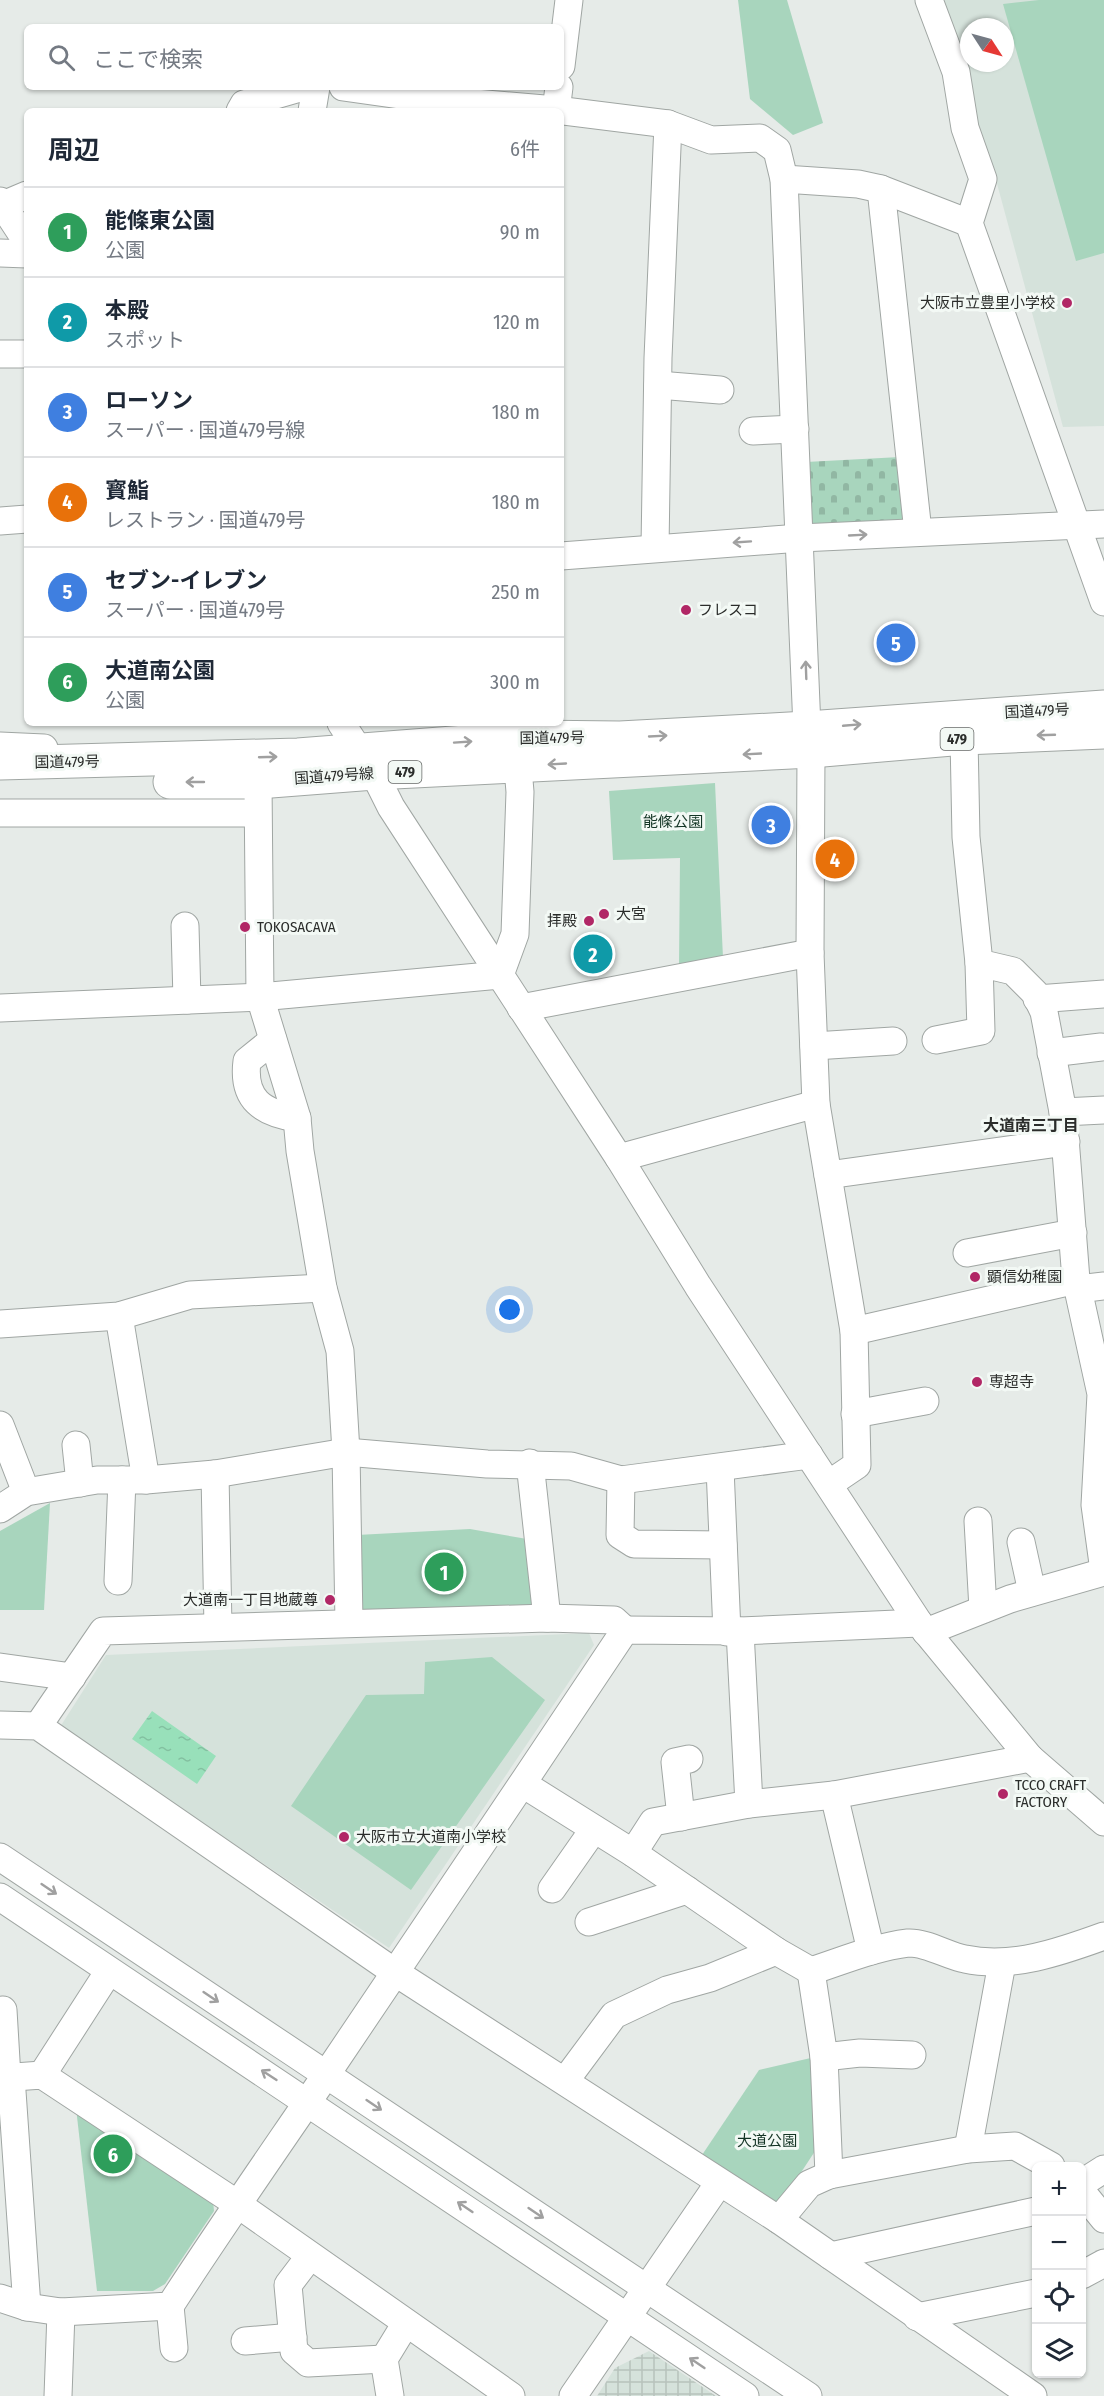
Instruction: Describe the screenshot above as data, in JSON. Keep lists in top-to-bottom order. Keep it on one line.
{"streets":{"highway":["国道479号","479","国道479号線"]},"crossings":[["国道479号","国道479号線"]],"one_way":["国道479号線"],"districts":["大道南三丁目"],"parks":["能條公園","大道公園"],"places":["大阪市立豊里小学校","フレスコ","大宮","拝殿","TOKOSACAVA","顕信幼稚園","専超寺","大道南一丁目地蔵尊","TCCO CRAFT FACTORY","大阪市立大道南小学校"],"north":"bottom right","page":{"search":"ここで検索","heading":["周辺","6件"],"list":[{"mark":"1","name":"能條東公園","note":"公園","value":"90 m"},{"mark":"2","name":"本殿","note":"スポット","value":"120 m"},{"mark":"3","name":"ローソン","note":"スーパー · 国道479号線","value":"180 m"},{"mark":"4","name":"寳鮨","note":"レストラン · 国道479号","value":"180 m"},{"mark":"5","name":"セブン-イレブン","note":"スーパー · 国道479号","value":"250 m"},{"mark":"6","name":"大道南公園","note":"公園","value":"300 m"}],"pins":["5","3","4","2","1","6"],"map_buttons":["+","−"]}}
